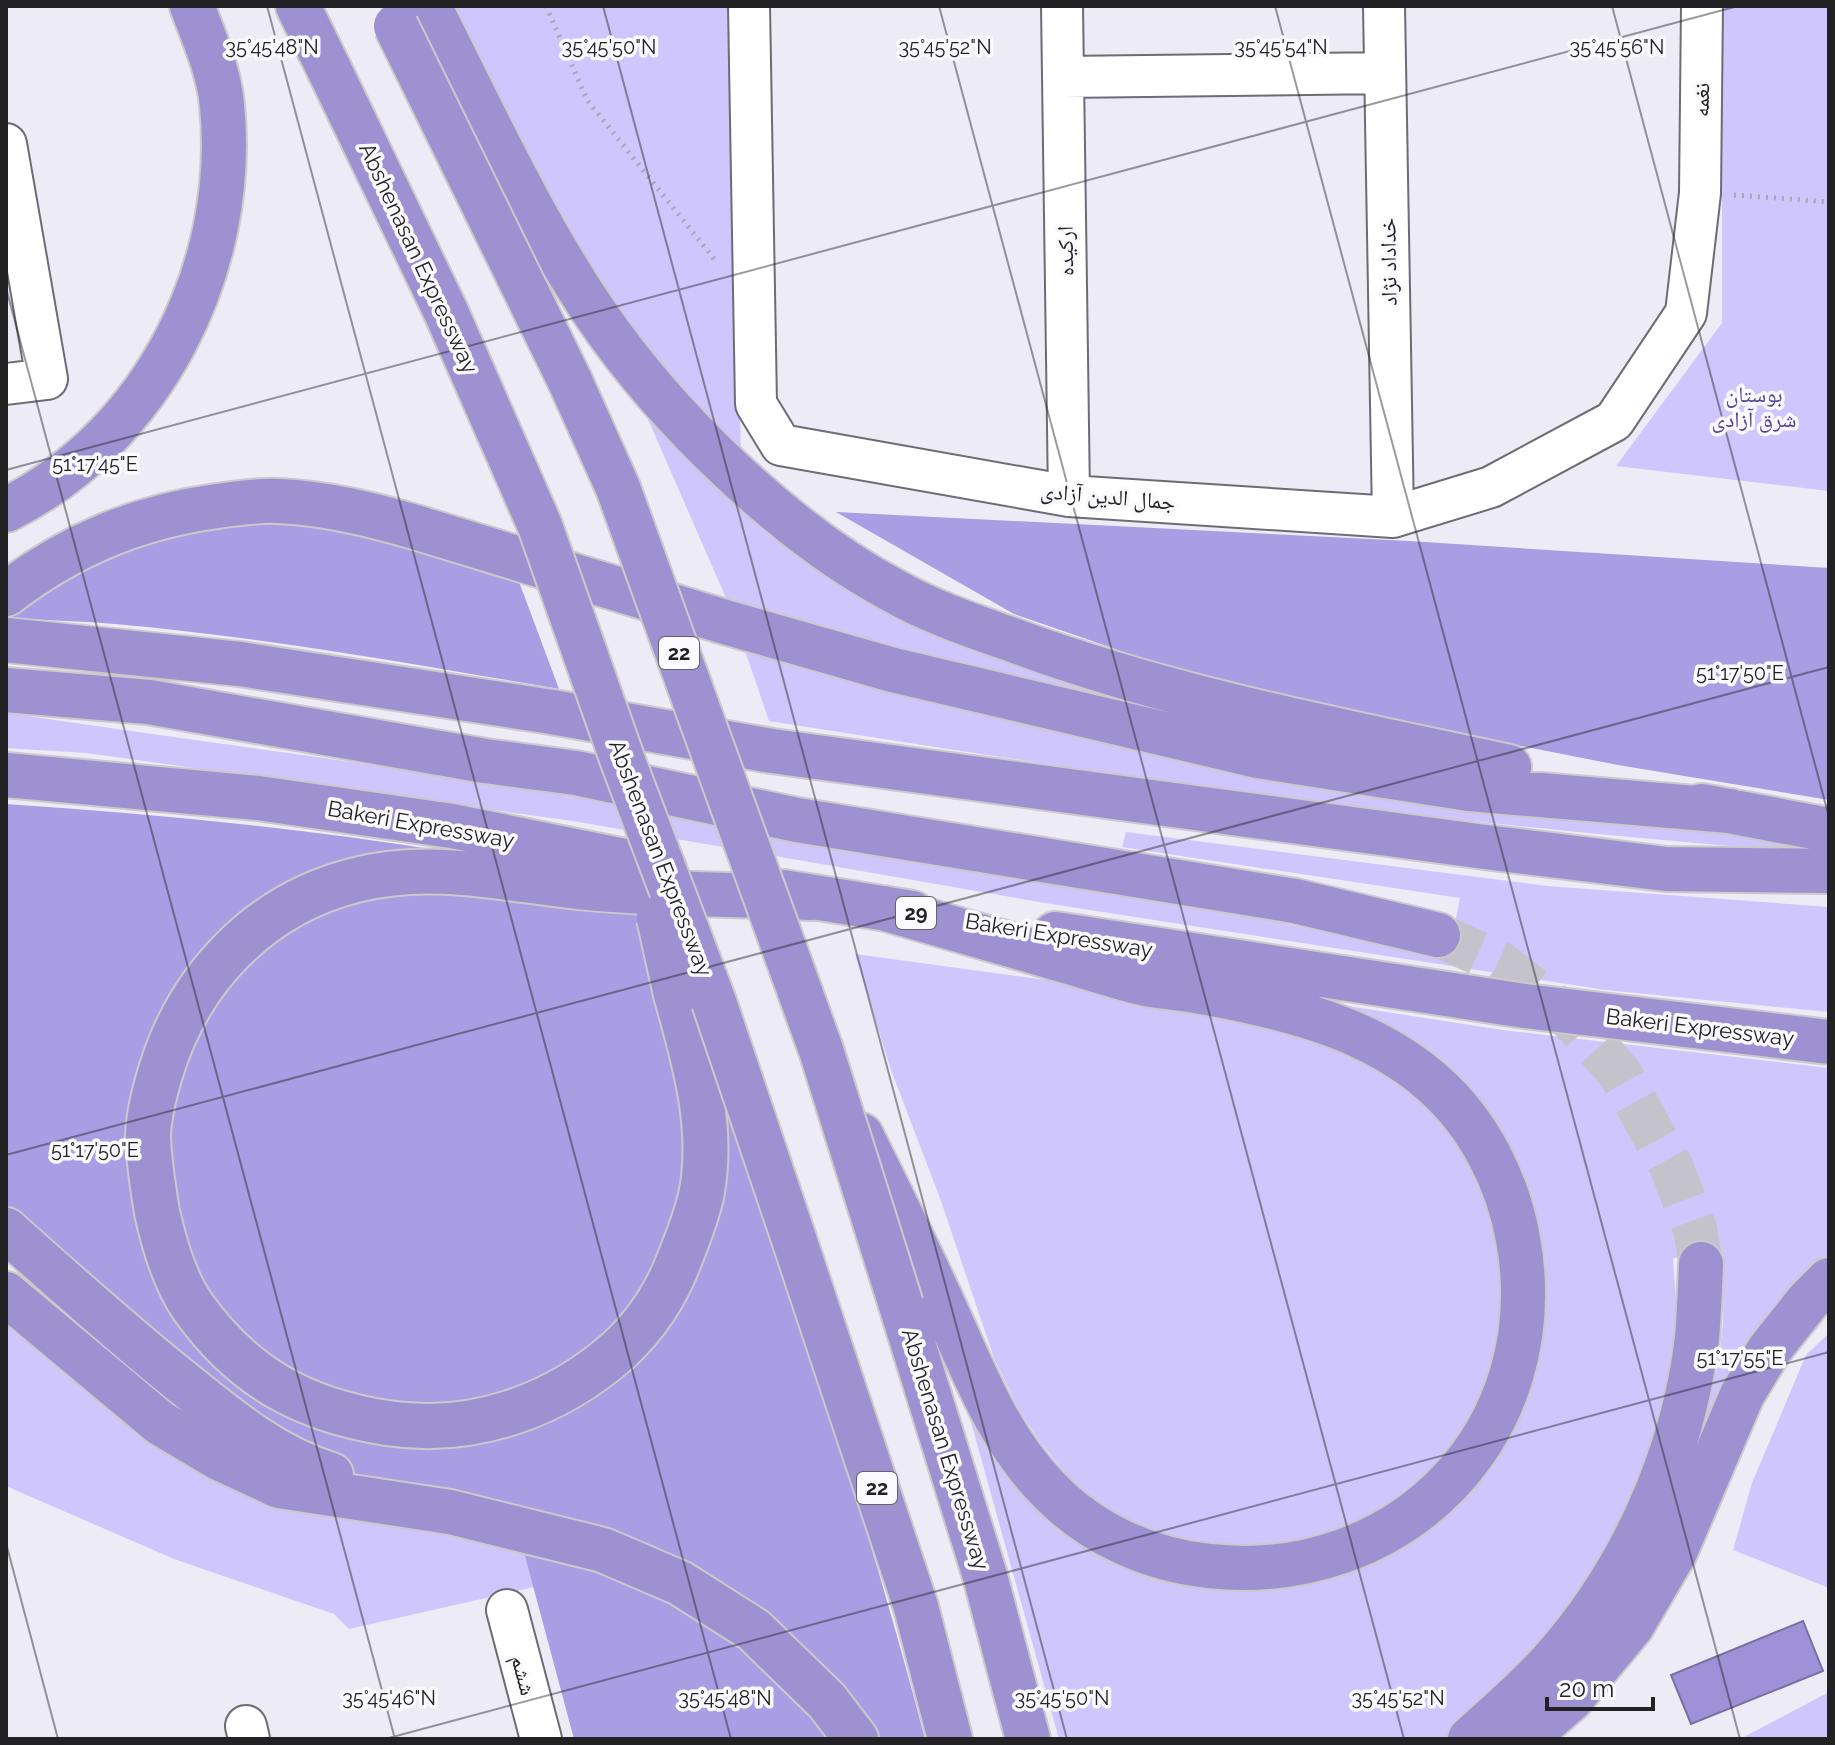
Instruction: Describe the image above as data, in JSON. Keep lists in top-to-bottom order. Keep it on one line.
{"streets":{"highway":["Abshenasan Expressway","22","Bakeri Expressway","29"],"street":["نغمه","ارکیده","خداداد نژاد","جمال الدین آزادی","ششم"]},"crossings":[["نغمه","جمال الدین آزادی"],["ارکیده","جمال الدین آزادی"],["خداداد نژاد","جمال الدین آزادی"]],"parks":["بوستان شرق آزادی"],"scale_bar":"20 m","coordinates":["35°45'48\"N","35°45'50\"N","35°45'52\"N","35°45'54\"N","35°45'56\"N","51°17'45\"E","51°17'50\"E","51°17'55\"E","35°45'46\"N"]}
